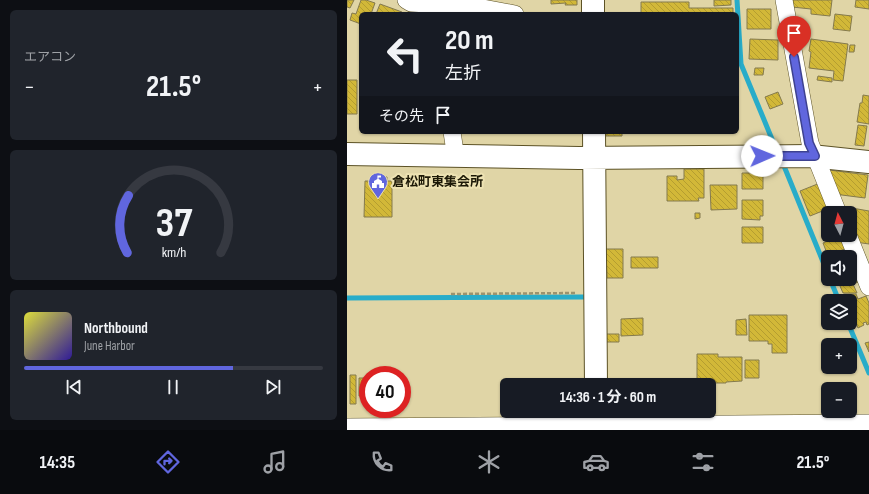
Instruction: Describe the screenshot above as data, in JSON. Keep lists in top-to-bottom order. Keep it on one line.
{"places":{"public building":["倉松町東集会所"]},"north":"top","page":{"tile":"エアコン","turn":["20 m","左折"],"heat":["−","21.5°","+"],"then":"その先","map_buttons":["+","−"],"song":["Northbound","June Harbor"],"limit":"40","trip":"14:36 · 1 分 · 60 m","tabs":["14:35","21.5°"],"gauge":["37","km/h"]}}
